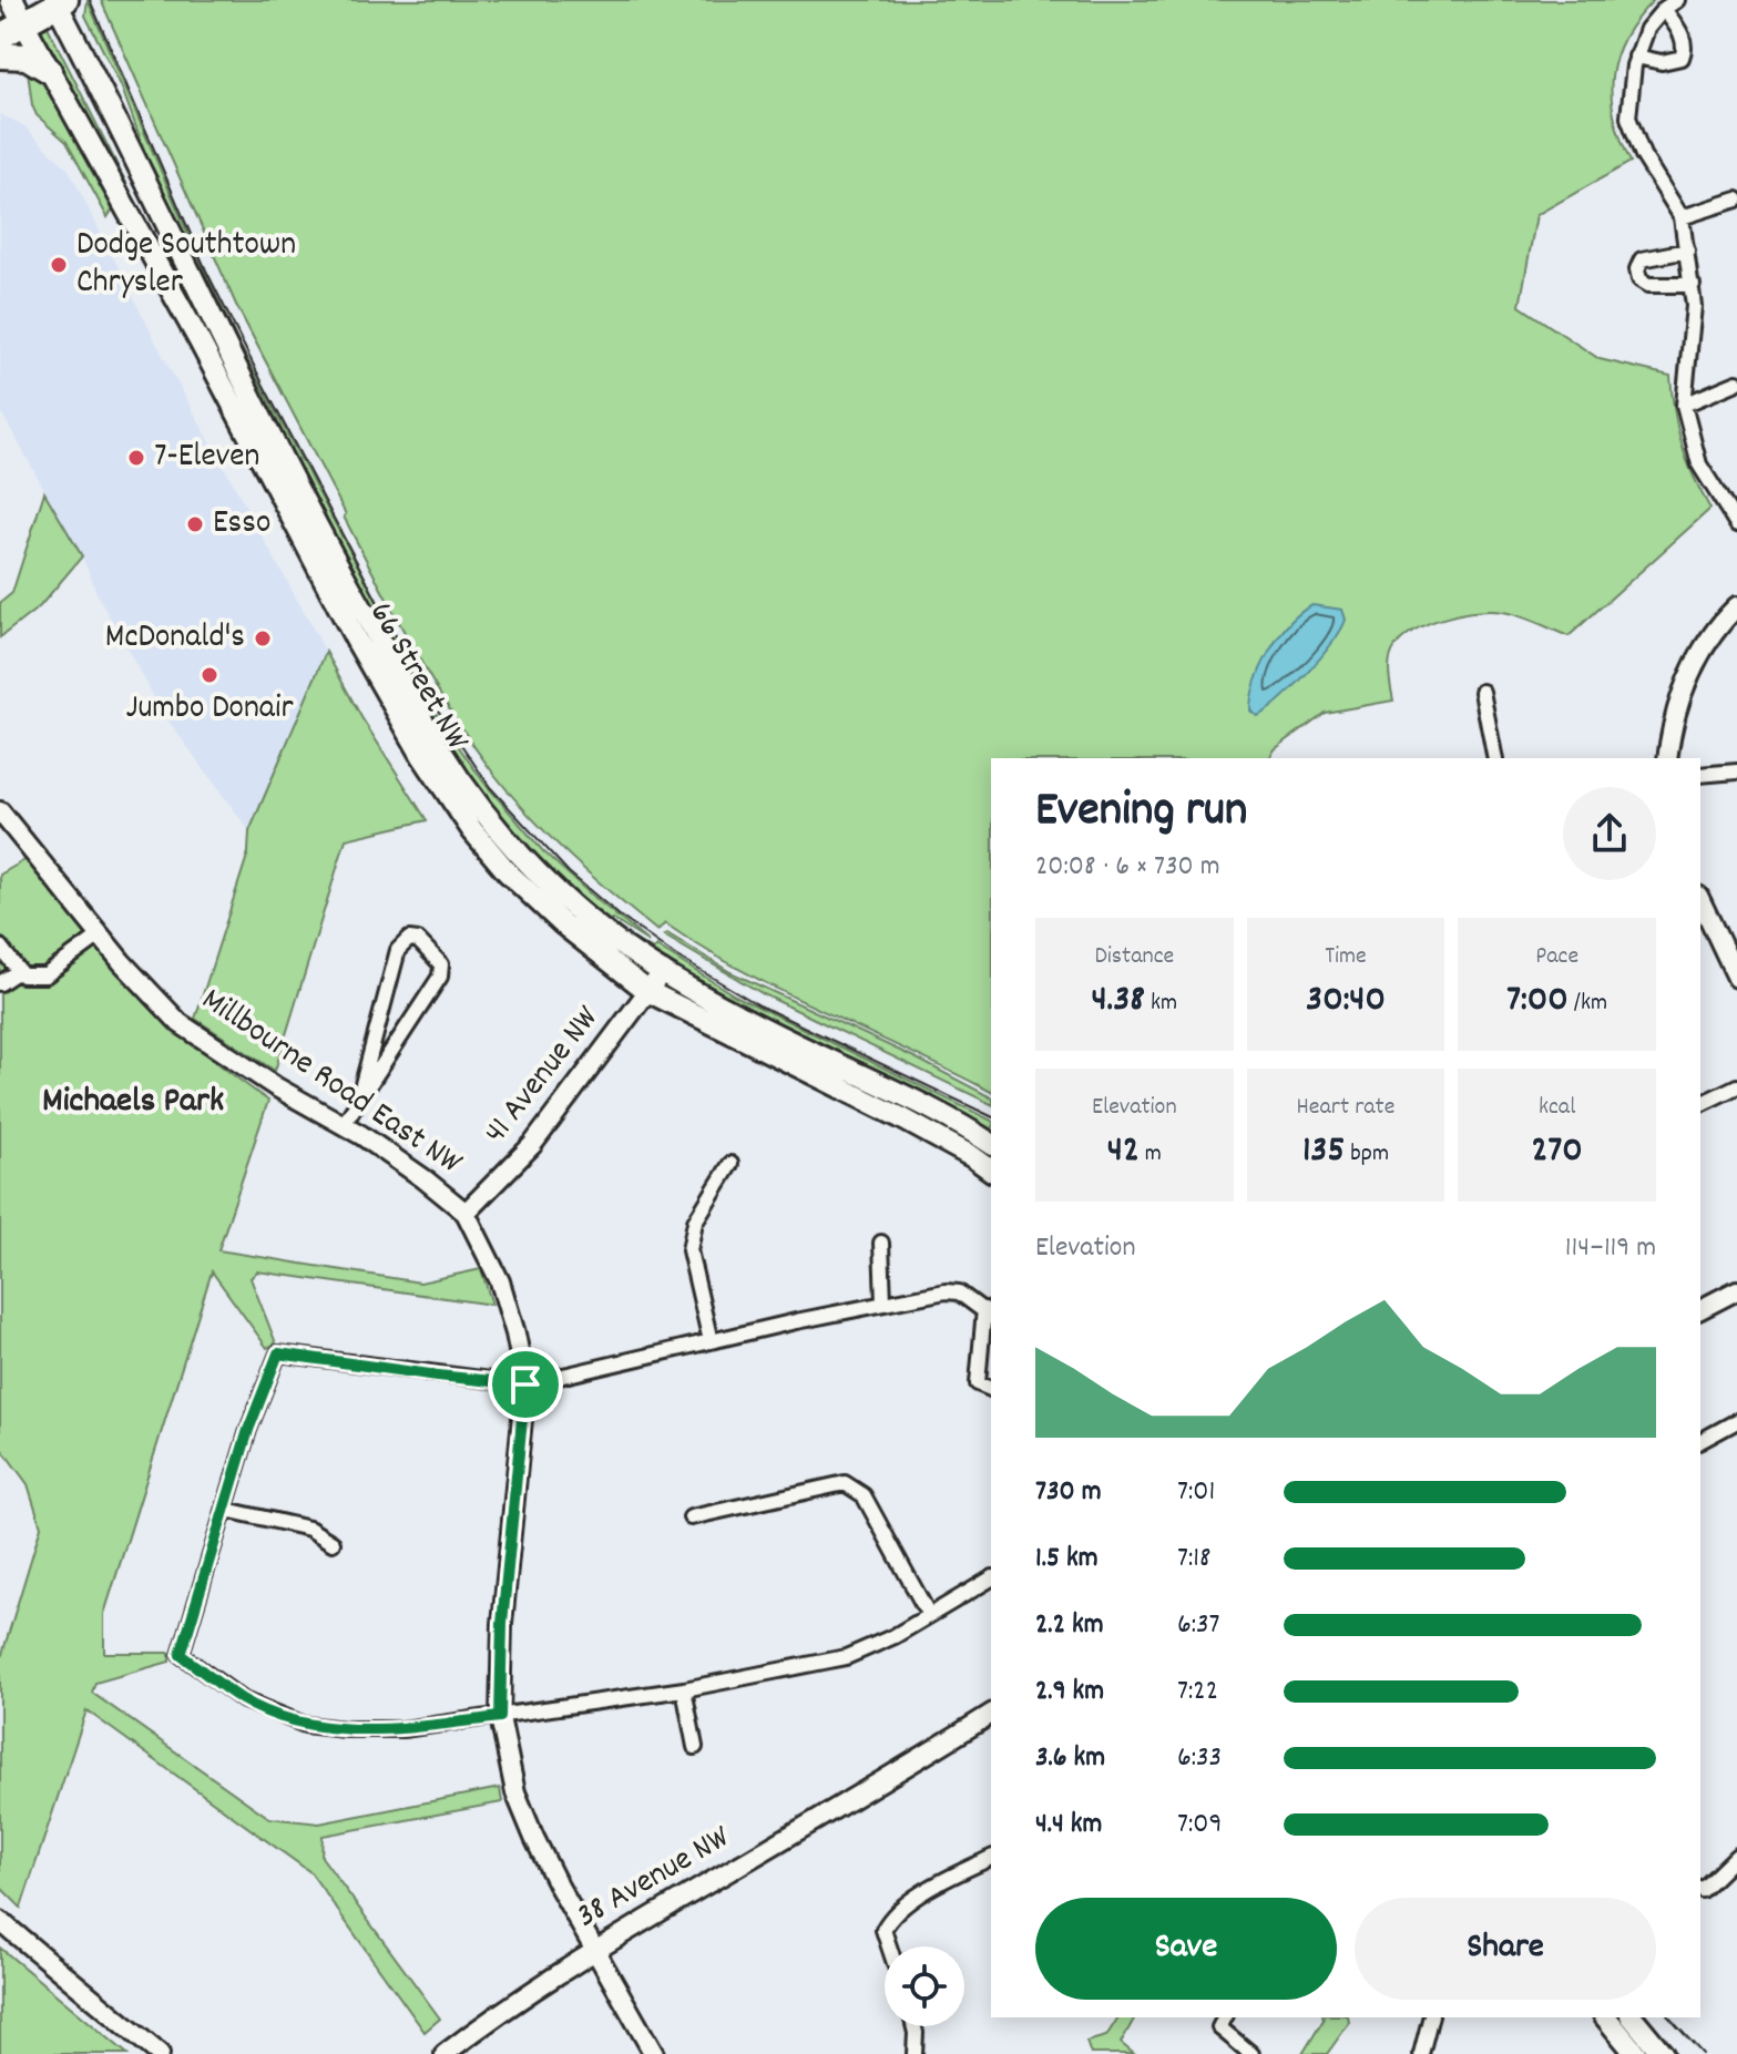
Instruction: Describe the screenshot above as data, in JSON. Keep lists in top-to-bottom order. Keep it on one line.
{"streets":{"main road":["66 Street NW"],"street":["41 Avenue NW","Millbourne Road East NW","38 Avenue NW"]},"crossings":[["66 Street NW","41 Avenue NW"],["41 Avenue NW","Millbourne Road East NW"],["Millbourne Road East NW","38 Avenue NW"]],"districts":["Michaels Park"],"places":["Dodge Southtown Chrysler","7-Eleven","Esso","McDonald's","Jumbo Donair"],"page":{"heading":["Evening run","20:08 · 6 × 730 m"],"stats":[["Distance","4.38 km"],["Time","30:40"],["Pace","7:00 /km"],["Elevation","42 m"],["Heart rate","135 bpm"],["kcal","270"]],"chart":["Elevation","114–119 m"],"list":[{"name":"730 m","note":"7:01"},{"name":"1.5 km","note":"7:18"},{"name":"2.2 km","note":"6:37"},{"name":"2.9 km","note":"7:22"},{"name":"3.6 km","note":"6:33"},{"name":"4.4 km","note":"7:09"}],"buttons":["Save","Share"]}}
